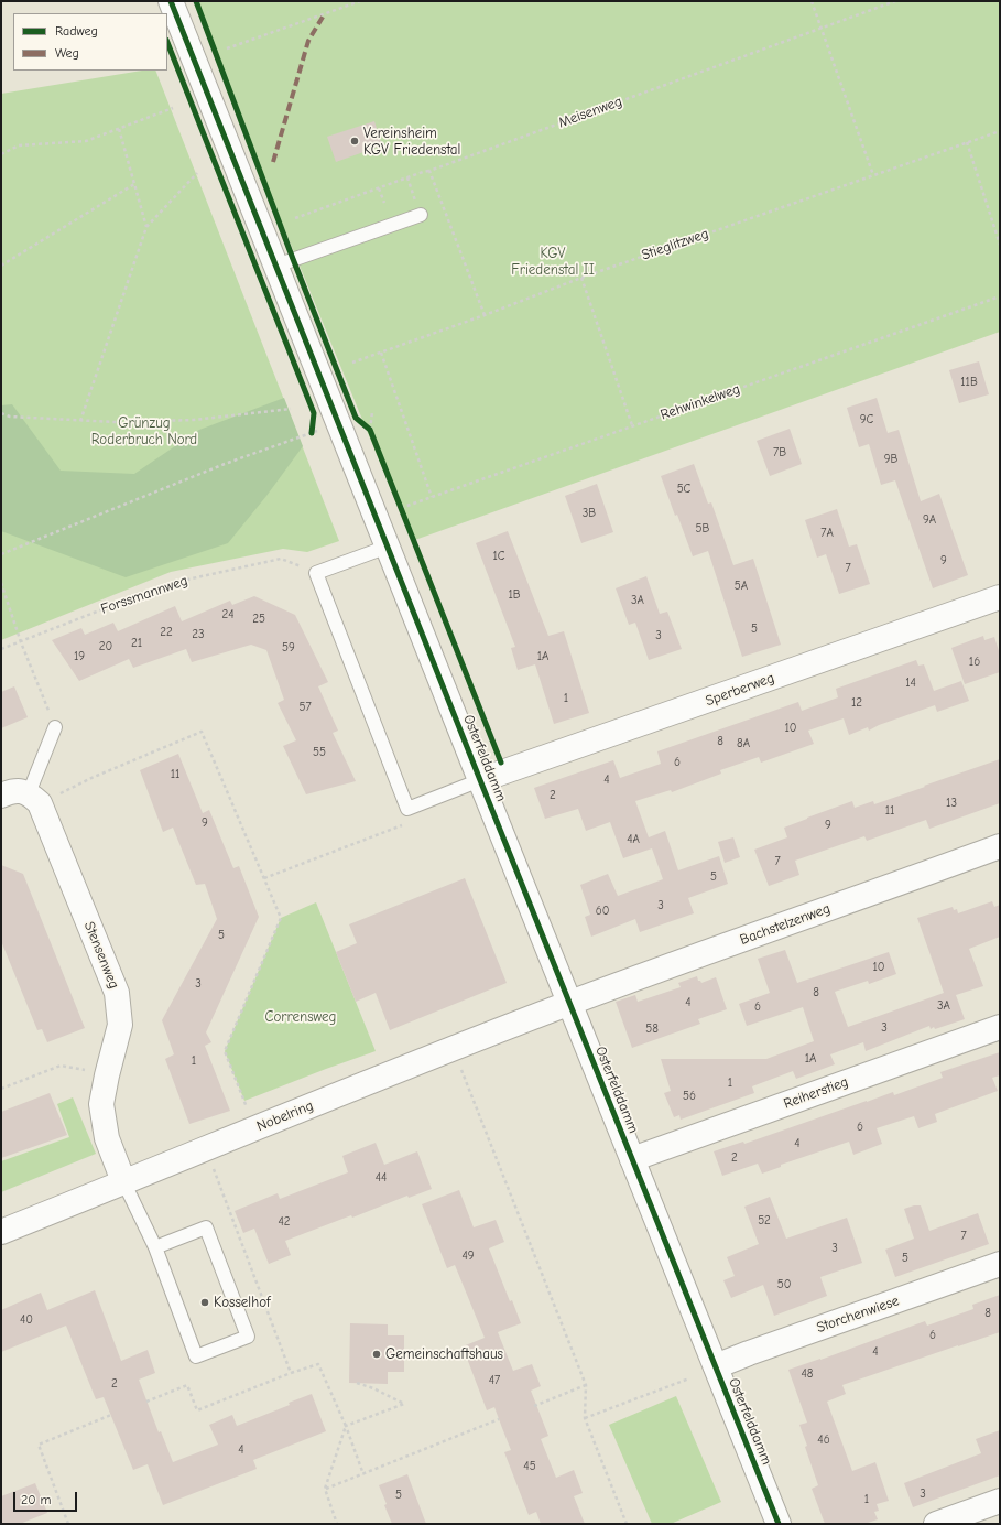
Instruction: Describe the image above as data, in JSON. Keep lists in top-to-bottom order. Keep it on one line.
{"streets":{"street":["Sperberweg","Osterfelddamm","Bachstelzenweg","Stensenweg","Reiherstieg","Nobelring","Storchenwiese"],"path":["Meisenweg","Stieglitzweg","Rehwinkelweg","Forssmannweg"]},"crossings":[["Sperberweg","Osterfelddamm"],["Osterfelddamm","Bachstelzenweg"],["Osterfelddamm","Reiherstieg"],["Osterfelddamm","Nobelring"],["Osterfelddamm","Storchenwiese"],["Bachstelzenweg","Nobelring"],["Stensenweg","Nobelring"]],"parks":["KGV Friedenstal II","Grünzug Roderbruch Nord","Corrensweg"],"places":["Vereinsheim KGV Friedenstal","Kosselhof","Gemeinschaftshaus"],"house_numbers":["11B","9C","7B","9B","5C","3B","9A","5B","7A","1C","9","7","5A","1B","3A","24","25","5","22","23","3","21","20","59","19","1A","16","14","1","12","57","10","8","8A","55","6","11","4","2","13","11","9","9","4A","7","5","3","60","5","10","3","8","4","3A","6","3","58","1A","1","1","56","6","4","2","44","52","42","7","3","49","5","50","8","40","6","4","48","47","2","46","4","45","3","5","1"],"legend":["Radweg","Weg"],"scale_bar":"20 m"}
